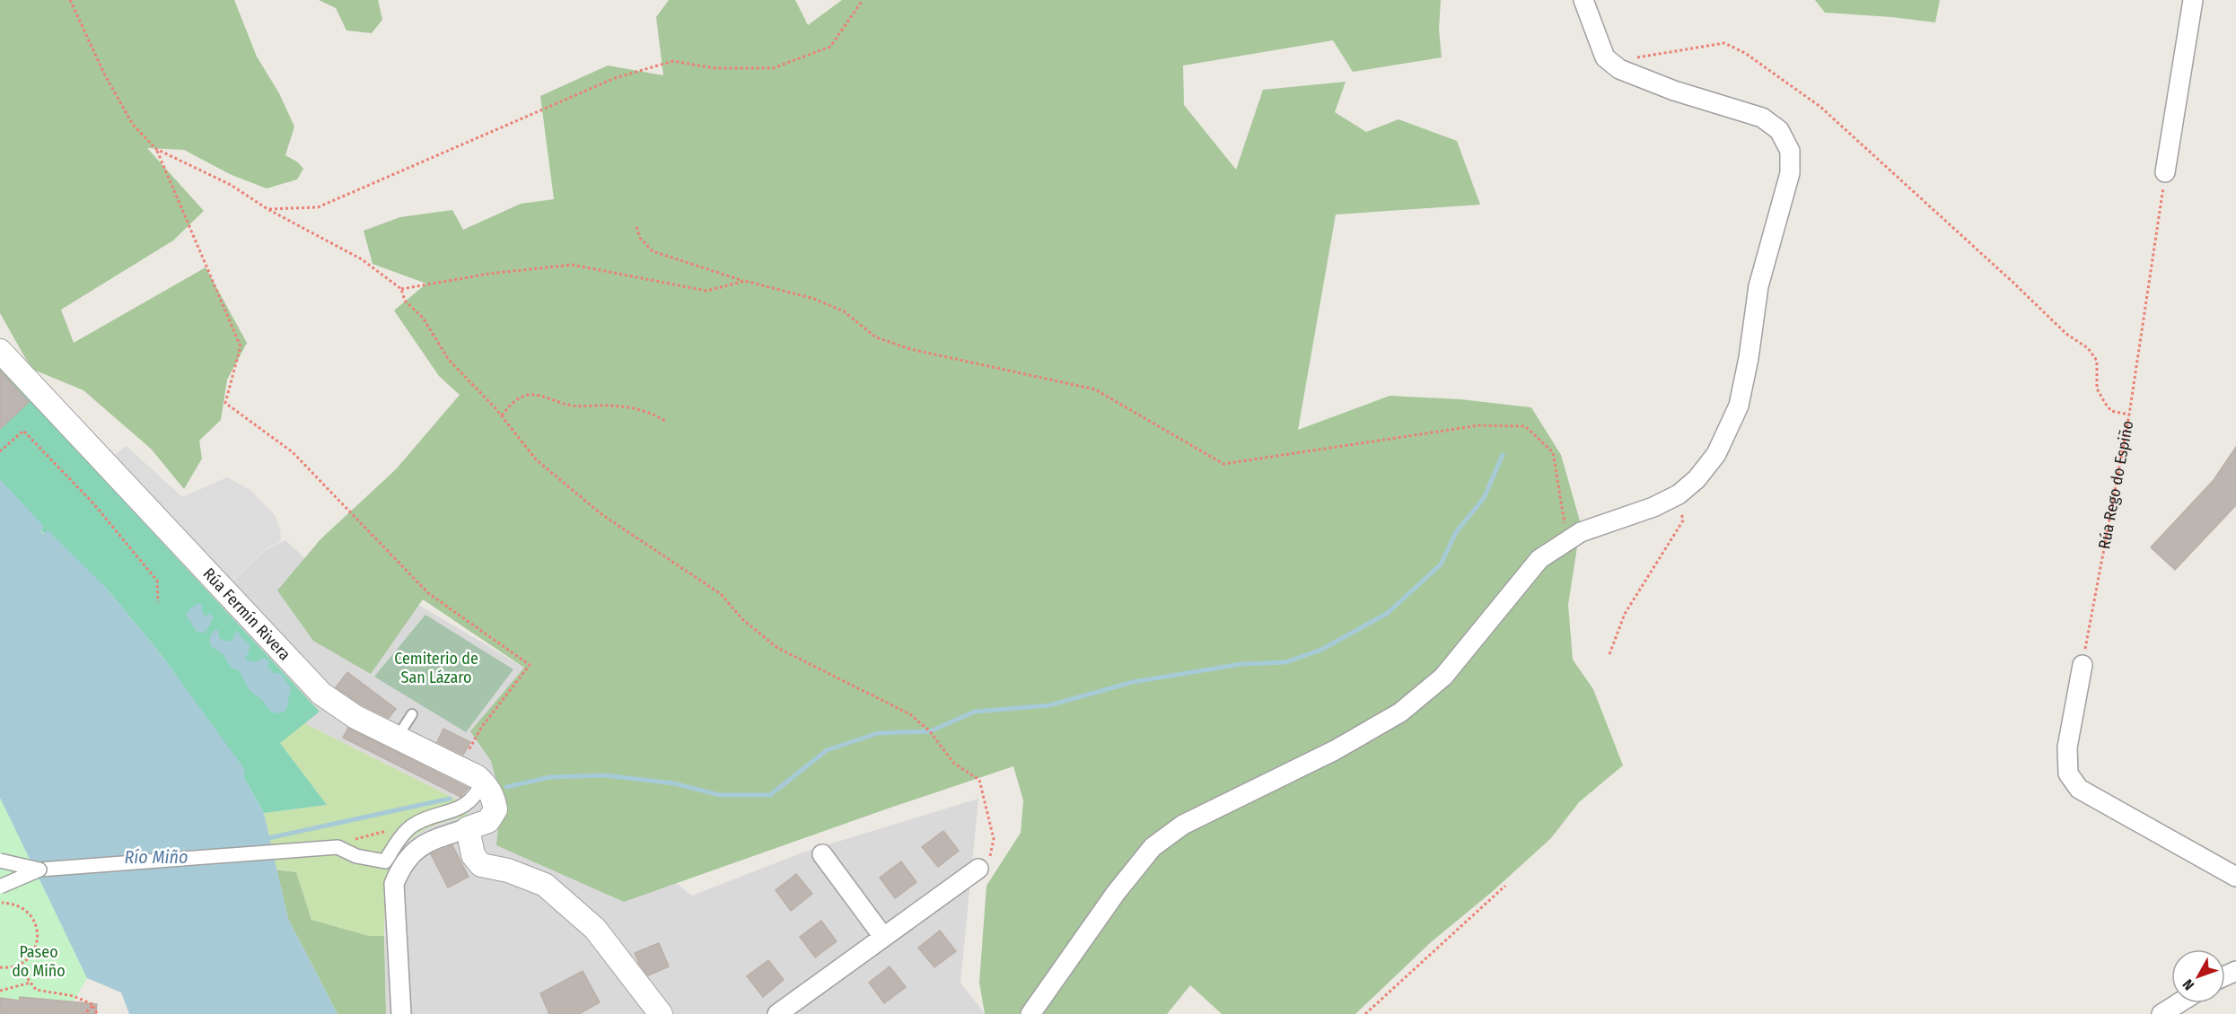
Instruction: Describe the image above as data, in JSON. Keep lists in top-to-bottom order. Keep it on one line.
{"streets":{"street":["Rúa Fermín Rivera"],"path":["Rúa Rego do Espiño"]},"water":["Río Miño"],"parks":["Cemiterio de San Lázaro","Paseo do Miño"],"north":"bottom left"}
